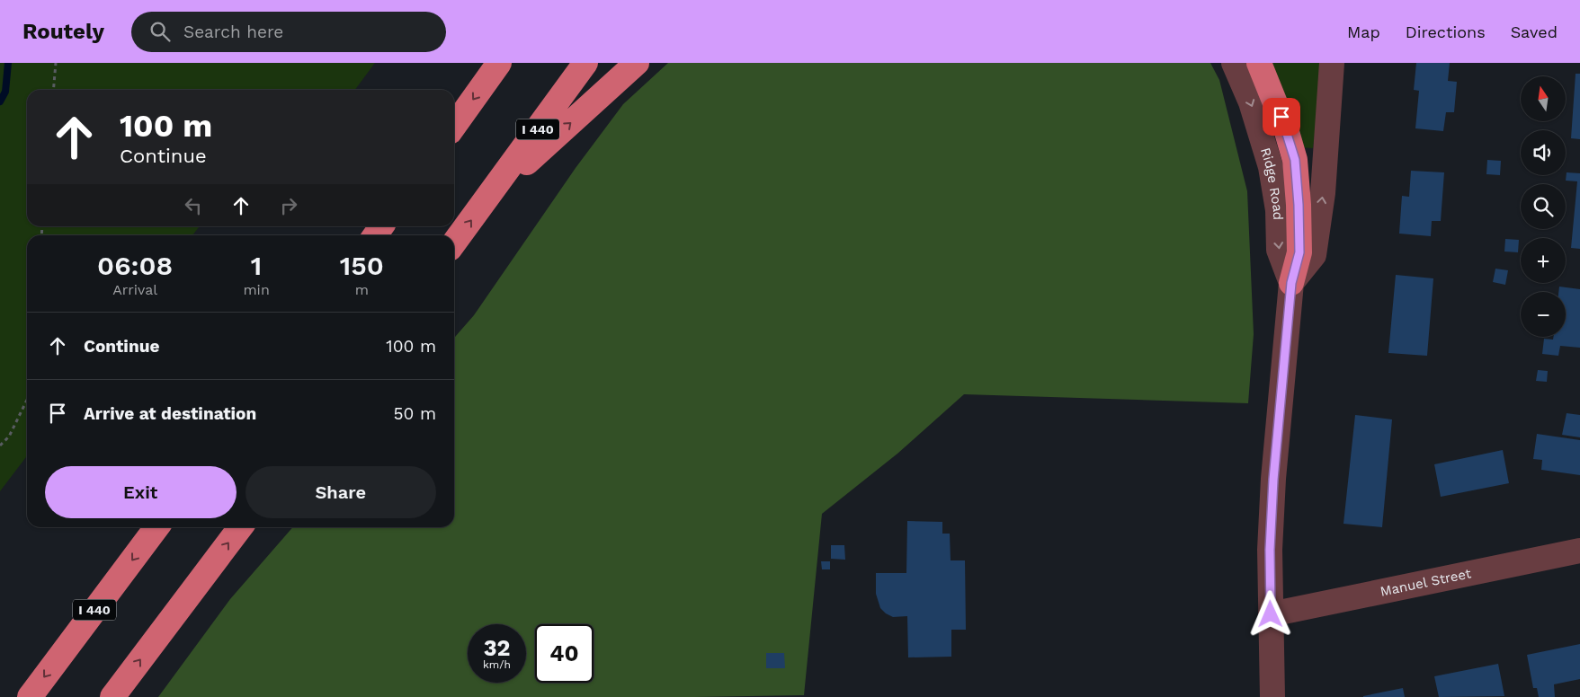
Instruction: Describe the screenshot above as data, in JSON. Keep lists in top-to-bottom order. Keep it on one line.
{"streets":{"highway":["I 440"],"street":["Ridge Road","Manuel Street"]},"crossings":[["Ridge Road","Manuel Street"]],"one_way":["Ridge Road"],"north":"top","page":{"header":"Routely","search":"Search here","nav":["Map","Directions","Saved"],"map_buttons":["+","−"],"turn":["100 m","Continue"],"eta":["06:08","Arrival","1","min","150","m"],"list":[{"name":"Continue","value":"100 m"},{"name":"Arrive at destination","value":"50 m"}],"buttons":["Exit","Share"],"speed":"32 km/h","limit":"40"}}
